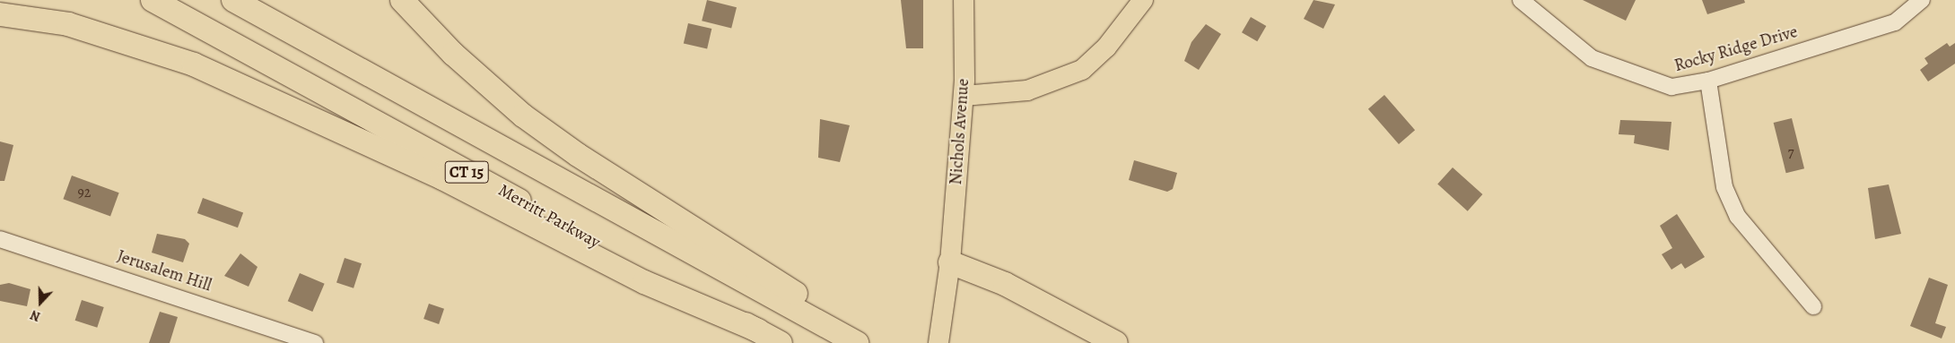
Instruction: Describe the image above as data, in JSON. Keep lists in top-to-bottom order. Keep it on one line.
{"streets":{"highway":["CT 15","Merritt Parkway"],"main road":["Nichols Avenue"],"street":["Rocky Ridge Drive","Jerusalem Hill"]},"house_numbers":["7","92"],"north":"bottom"}
